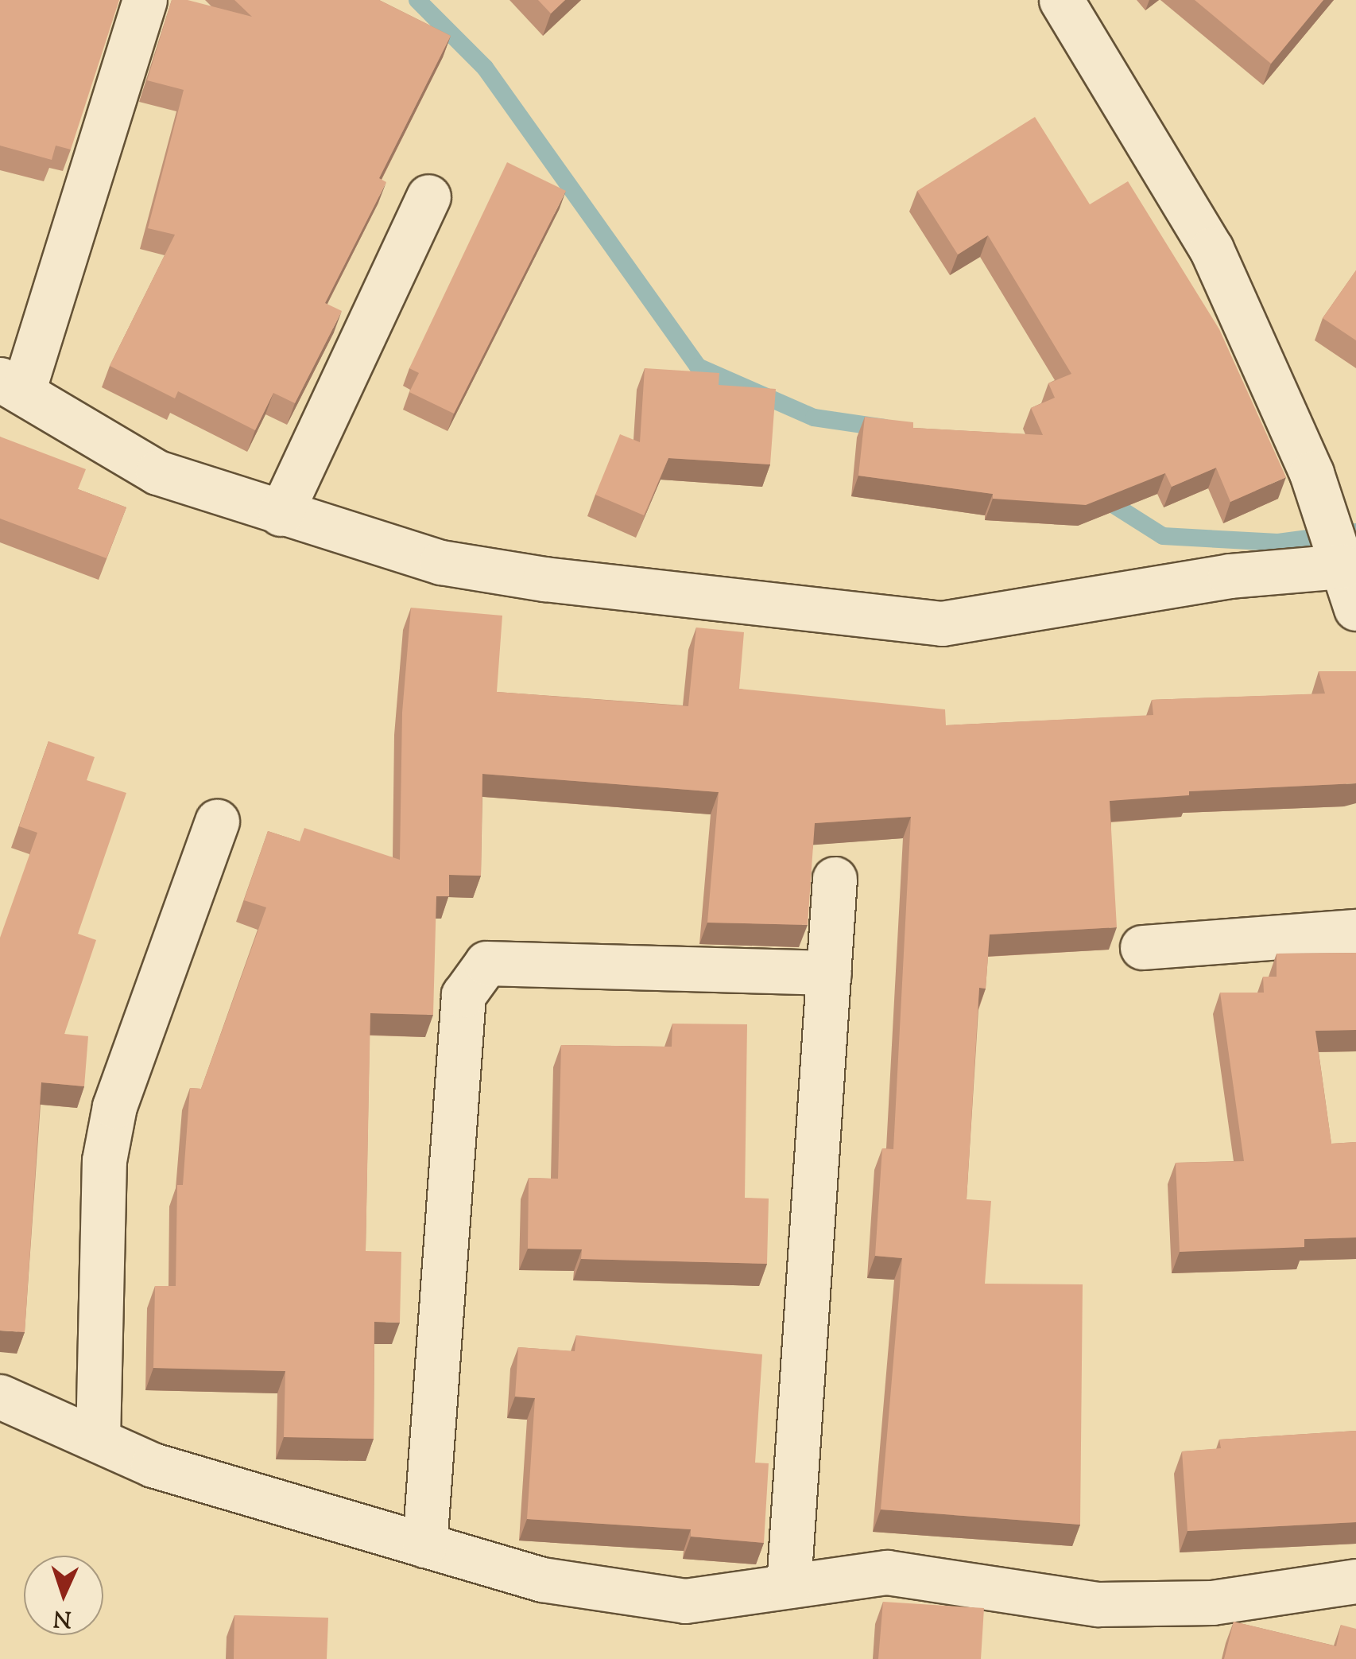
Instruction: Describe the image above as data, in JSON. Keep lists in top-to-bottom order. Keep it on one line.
{"north":"bottom"}
